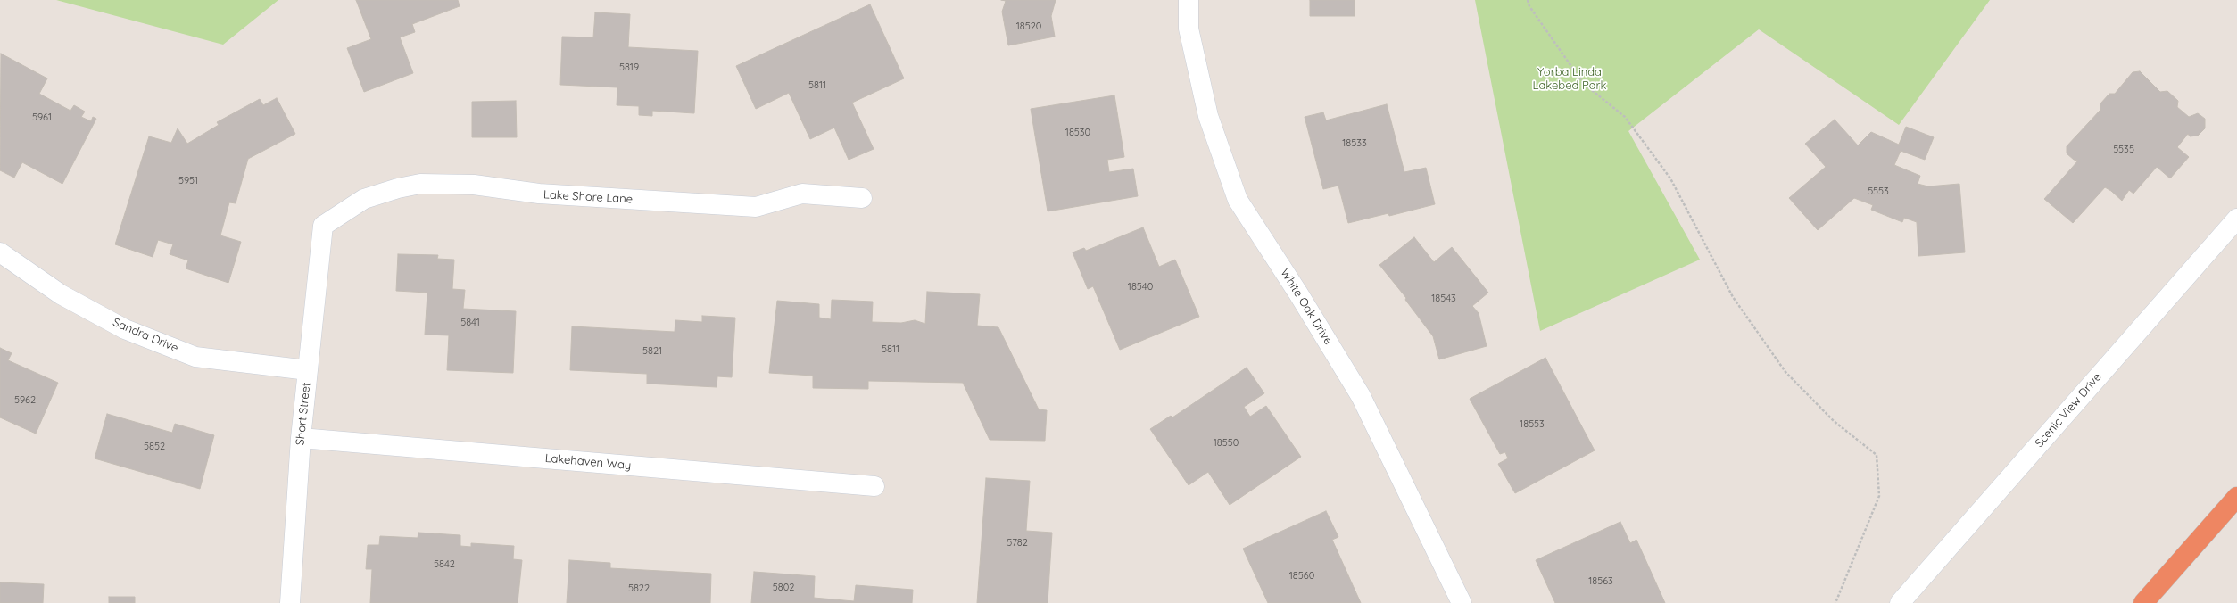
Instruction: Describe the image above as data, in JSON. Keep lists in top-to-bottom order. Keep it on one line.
{"streets":{"street":["Lake Shore Lane","White Oak Drive","Sandra Drive","Scenic View Drive","Short Street","Lakehaven Way"]},"crossings":[["Lake Shore Lane","Short Street"],["Sandra Drive","Short Street"],["Short Street","Lakehaven Way"]],"parks":["Yorba Linda Lakebed Park"],"house_numbers":["18520","5819","5811","5961","18530","18533","5535","5951","5553","18540","18543","5841","5811","5821","5962","18553","18550","5852","5782","5842","18560","18563","5802","5822"]}
